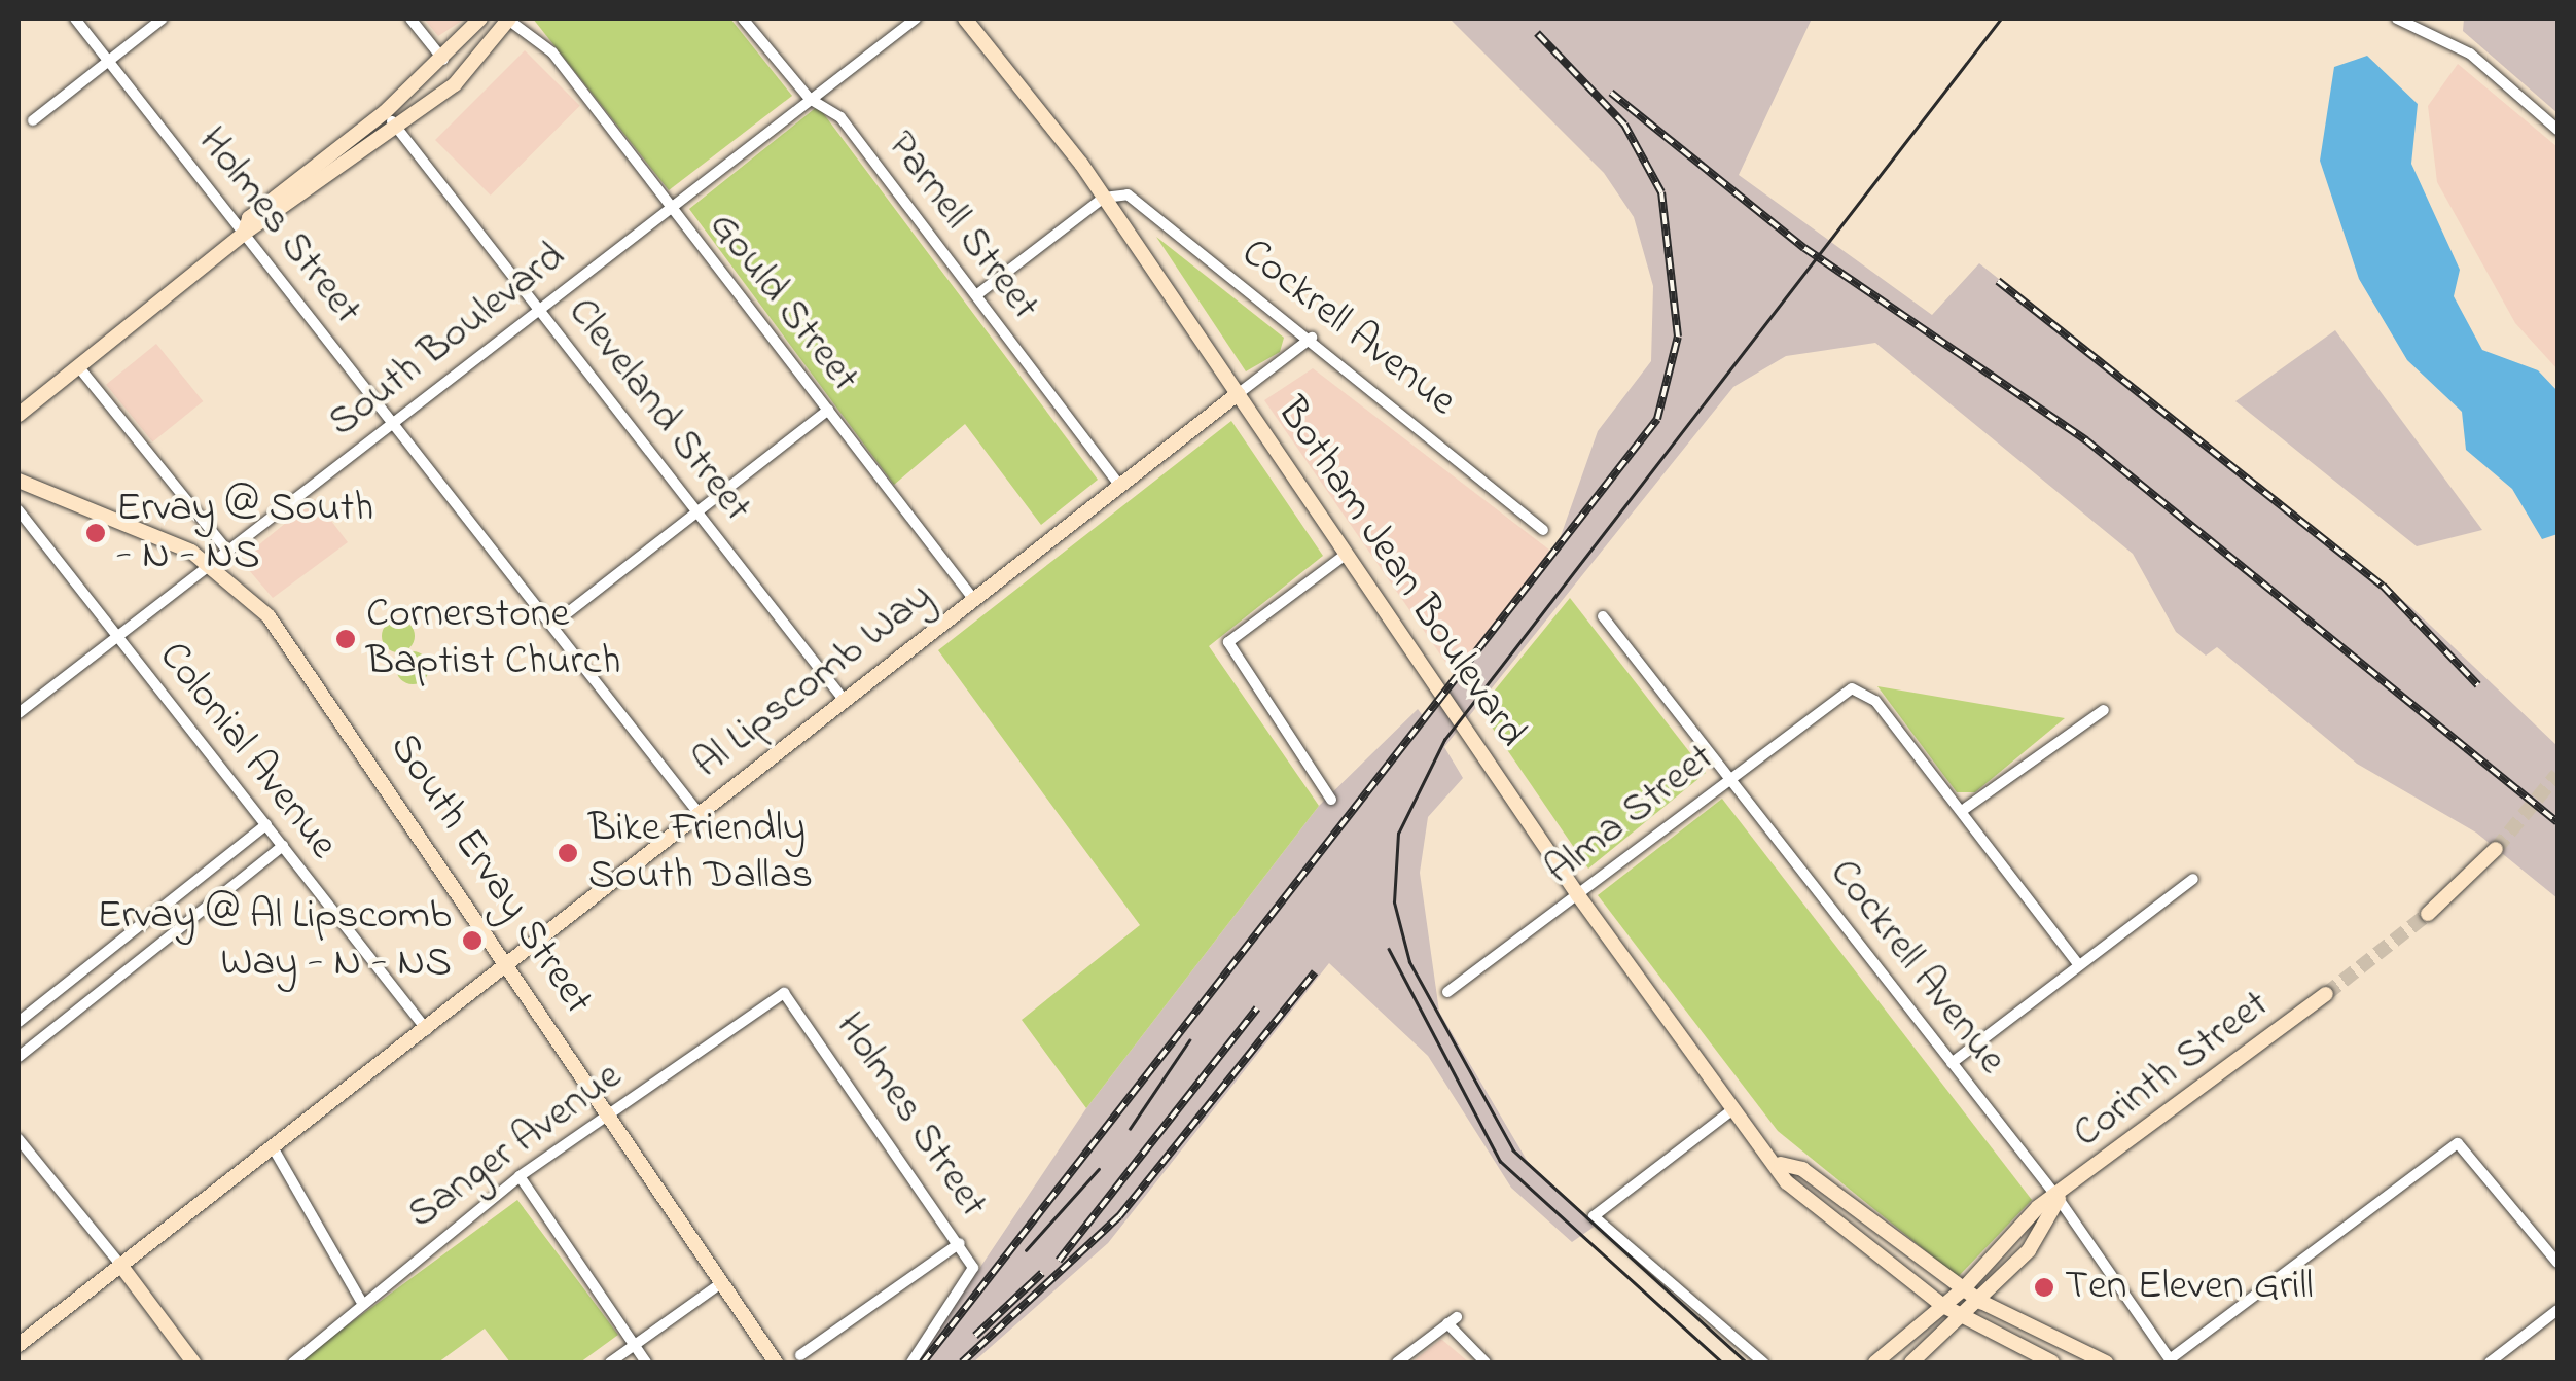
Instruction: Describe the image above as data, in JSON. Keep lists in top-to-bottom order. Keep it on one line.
{"streets":{"main road":["Botham Jean Boulevard","Al Lipscomb Way","South Ervay Street","Corinth Street"],"street":["Holmes Street","Parnell Street","Gould Street","Cockrell Avenue","South Boulevard","Cleveland Street","Colonial Avenue","Alma Street","Sanger Avenue"]},"crossings":[["Holmes Street","South Boulevard"],["Holmes Street","Al Lipscomb Way"],["Holmes Street","Sanger Avenue"],["Parnell Street","South Boulevard"],["Parnell Street","Al Lipscomb Way"],["Gould Street","South Boulevard"],["Gould Street","Al Lipscomb Way"],["Cockrell Avenue","Botham Jean Boulevard"],["Cockrell Avenue","Al Lipscomb Way"],["Cockrell Avenue","Alma Street"],["Cockrell Avenue","Corinth Street"],["South Boulevard","Cleveland Street"],["South Boulevard","Colonial Avenue"],["South Boulevard","South Ervay Street"],["Cleveland Street","Al Lipscomb Way"],["Botham Jean Boulevard","Al Lipscomb Way"],["Botham Jean Boulevard","Alma Street"],["Botham Jean Boulevard","Corinth Street"],["Al Lipscomb Way","Colonial Avenue"],["Al Lipscomb Way","South Ervay Street"],["South Ervay Street","Sanger Avenue"]],"places":["Ervay @ South - N - NS","Cornerstone Baptist Church","Bike Friendly South Dallas","Ervay @ Al Lipscomb Way - N - NS","Ten Eleven Grill"]}
